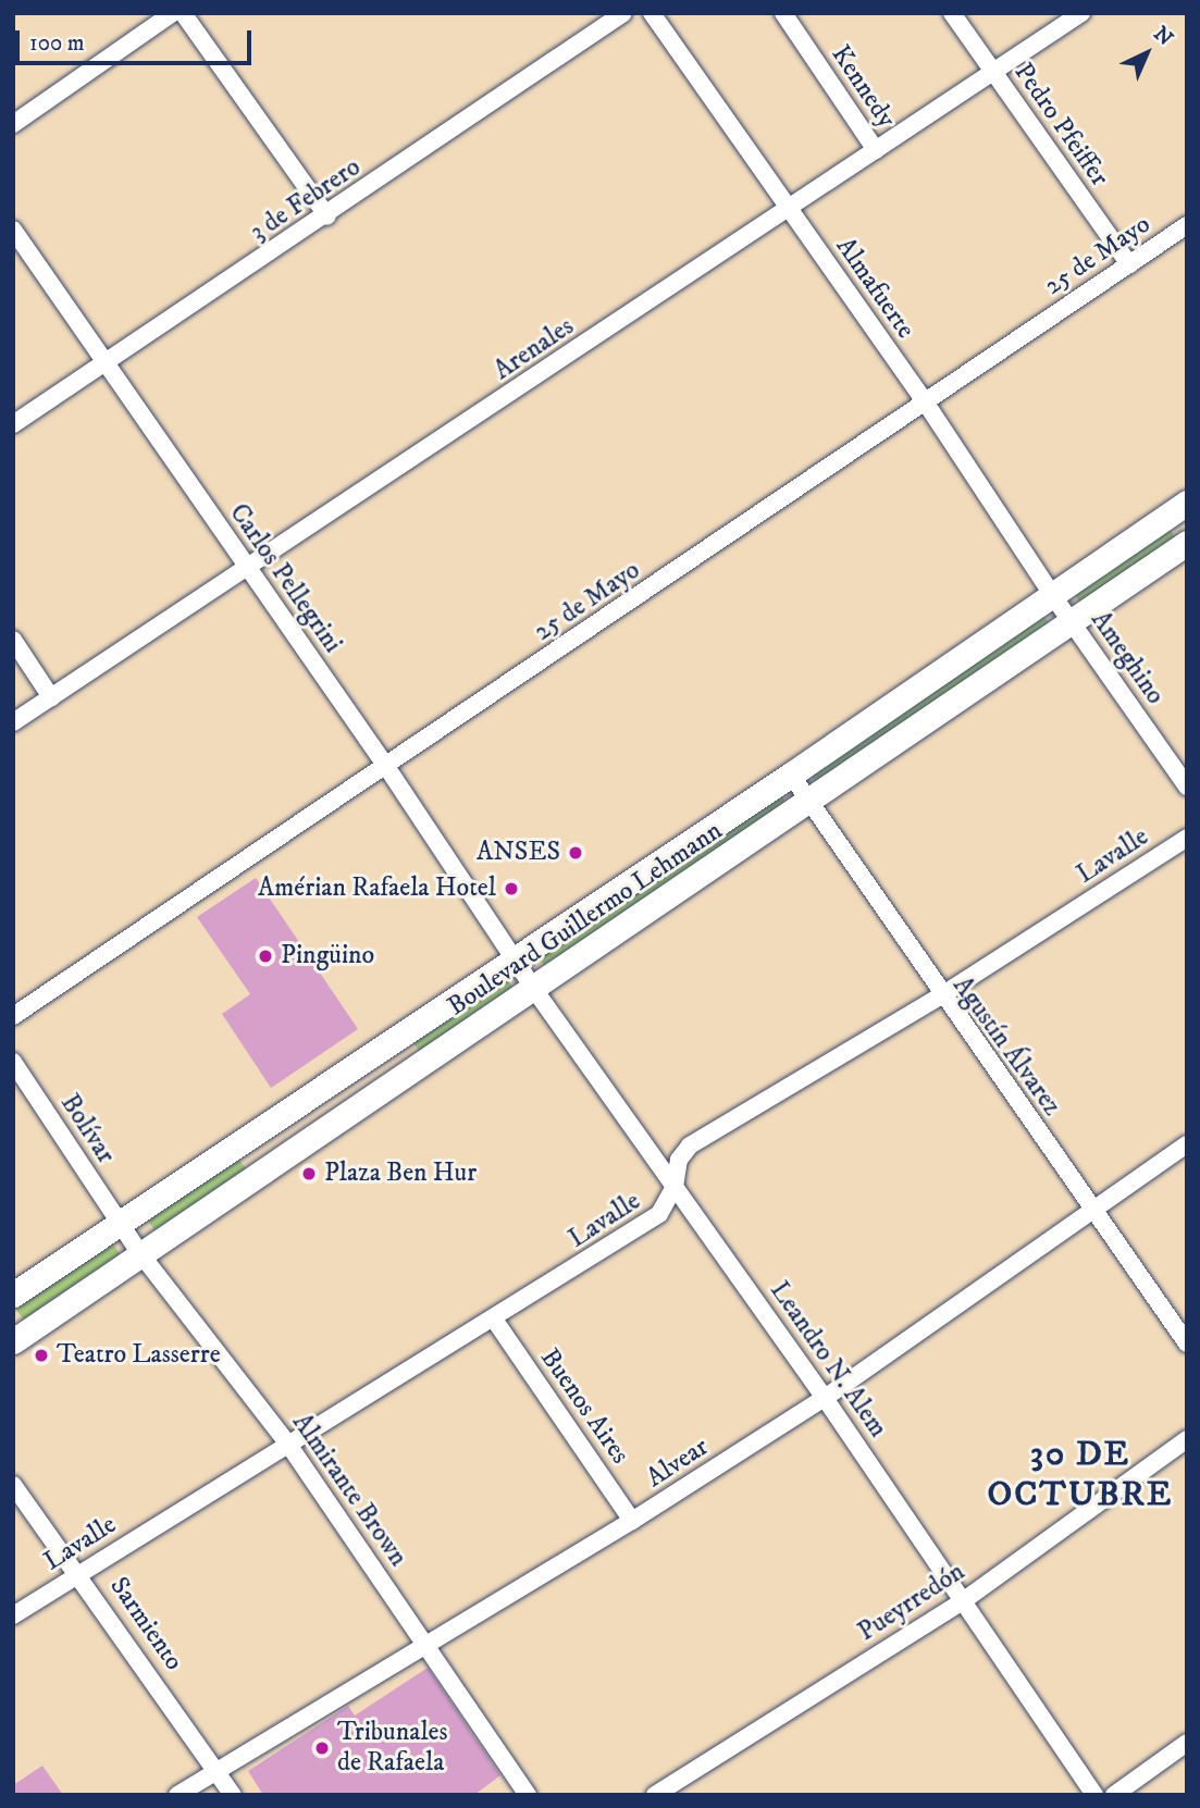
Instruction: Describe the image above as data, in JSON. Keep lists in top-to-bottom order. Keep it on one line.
{"streets":{"main road":["Boulevard Guillermo Lehmann"],"street":["Kennedy","Pedro Pfeiffer","3 de Febrero","25 de Mayo","Almafuerte","Arenales","Carlos Pellegrini","Ameghino","Lavalle","Agustín Álvarez","Bolívar","Leandro N. Alem","Buenos Aires","Alvear","Almirante Brown","Pueyrredón","Sarmiento"]},"crossings":[["Kennedy","Arenales"],["Pedro Pfeiffer","25 de Mayo"],["Pedro Pfeiffer","Arenales"],["3 de Febrero","Carlos Pellegrini"],["25 de Mayo","Almafuerte"],["25 de Mayo","Carlos Pellegrini"],["Almafuerte","Arenales"],["Almafuerte","Ameghino"],["Almafuerte","Boulevard Guillermo Lehmann"],["Arenales","Carlos Pellegrini"],["Carlos Pellegrini","Boulevard Guillermo Lehmann"],["Carlos Pellegrini","Leandro N. Alem"],["Ameghino","Boulevard Guillermo Lehmann"],["Lavalle","Agustín Álvarez"],["Lavalle","Leandro N. Alem"],["Lavalle","Buenos Aires"],["Lavalle","Almirante Brown"],["Lavalle","Sarmiento"],["Boulevard Guillermo Lehmann","Agustín Álvarez"],["Boulevard Guillermo Lehmann","Bolívar"],["Boulevard Guillermo Lehmann","Leandro N. Alem"],["Boulevard Guillermo Lehmann","Almirante Brown"],["Agustín Álvarez","Alvear"],["Bolívar","Almirante Brown"],["Leandro N. Alem","Alvear"],["Leandro N. Alem","Pueyrredón"],["Buenos Aires","Alvear"],["Alvear","Almirante Brown"],["Alvear","Sarmiento"]],"districts":["30 DE OCTUBRE"],"places":["ANSES","Amérian Rafaela Hotel","Pingüino","Plaza Ben Hur","Teatro Lasserre","Tribunales de Rafaela"],"scale_bar":"100 m","north":"top right"}
